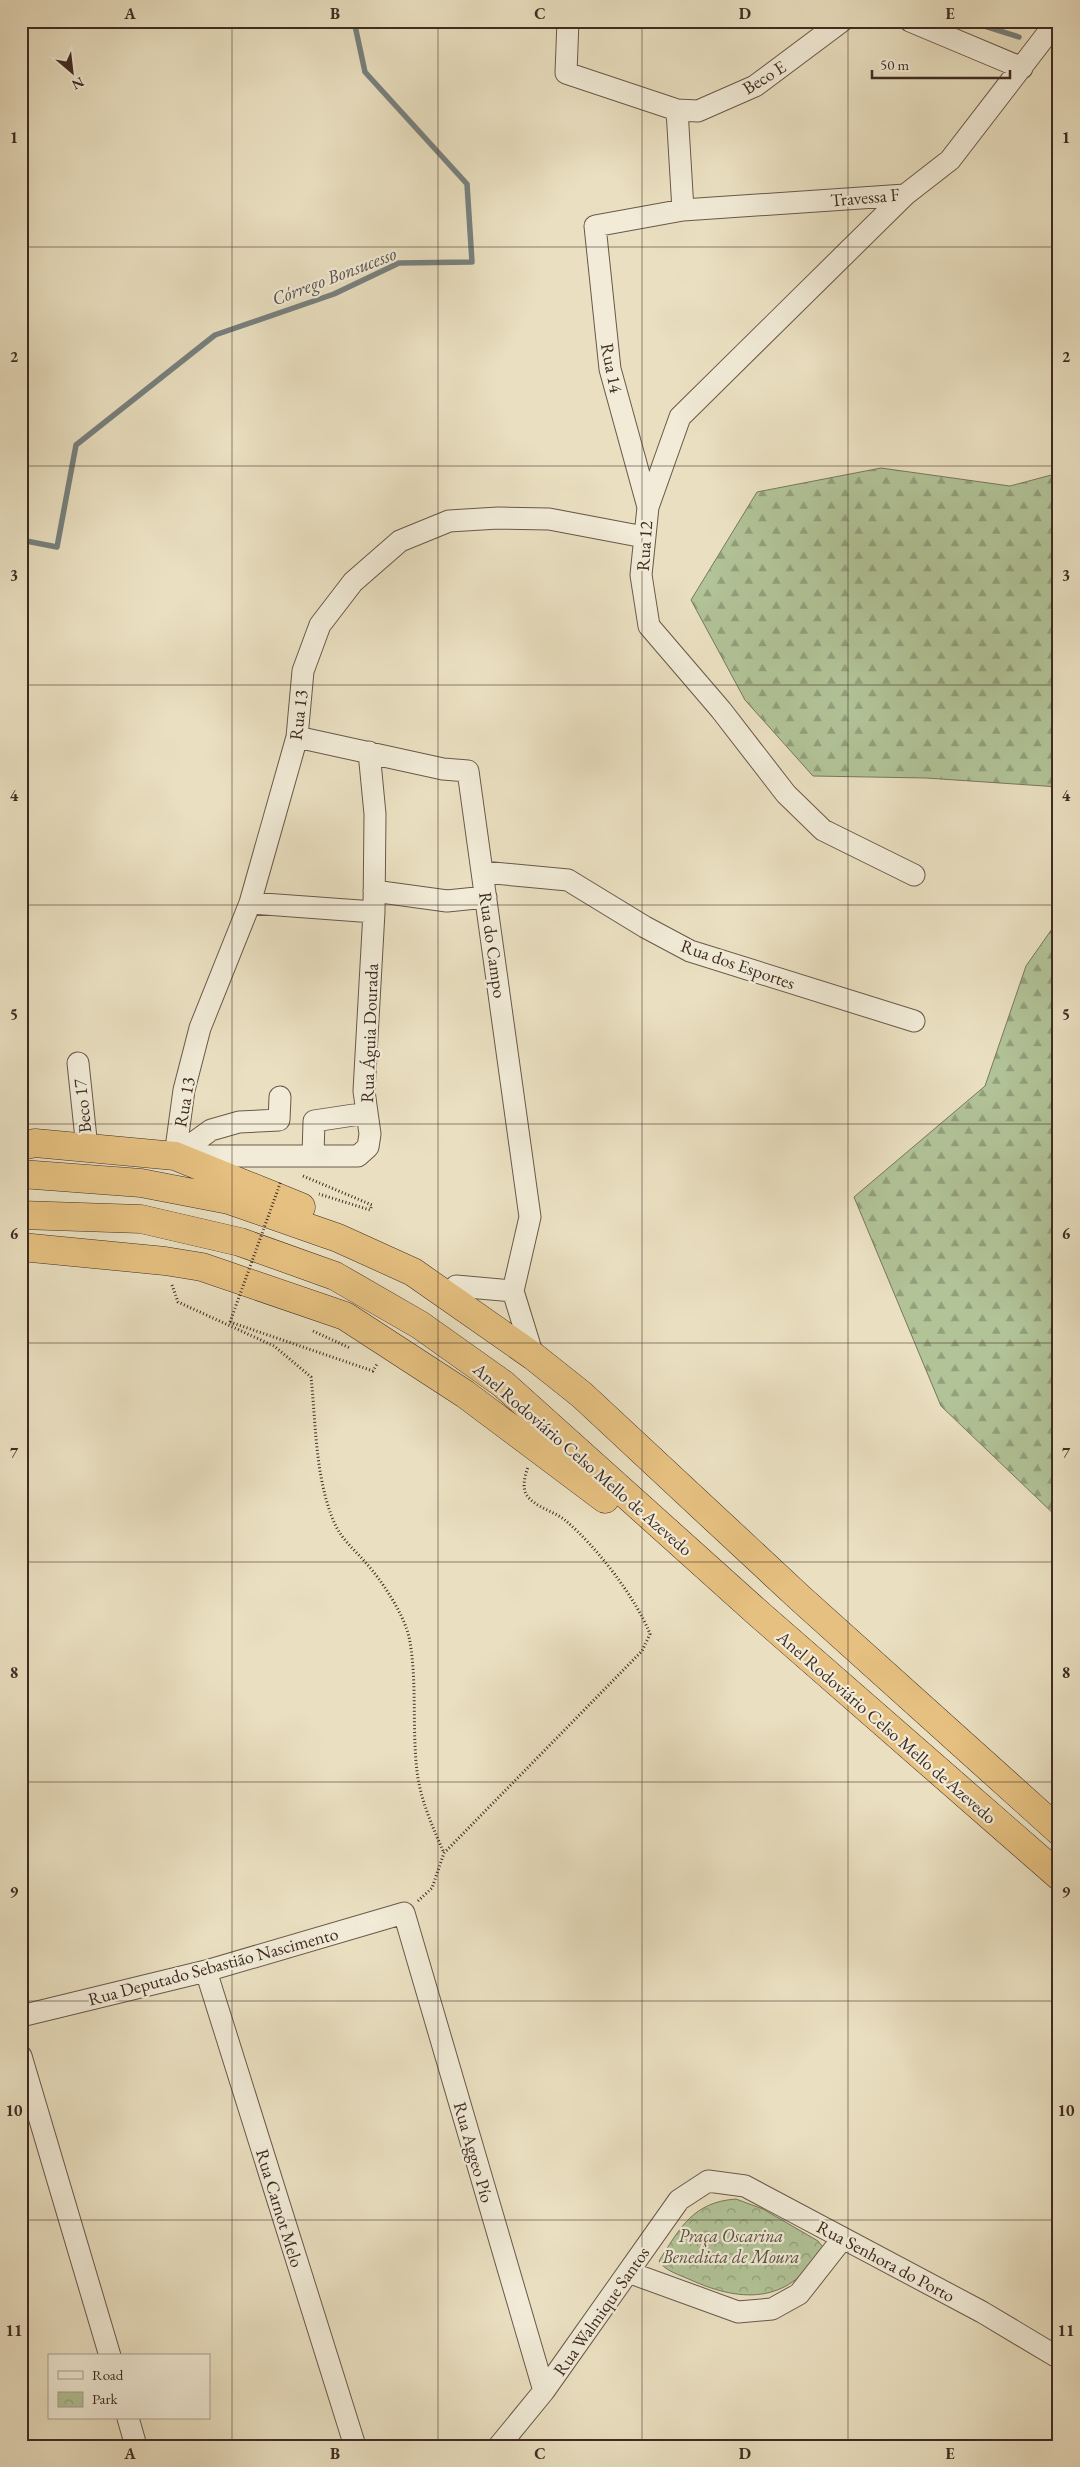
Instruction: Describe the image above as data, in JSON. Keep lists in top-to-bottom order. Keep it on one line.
{"streets":{"highway":["Anel Rodoviário Celso Mello de Azevedo"],"street":["Beco E","Travessa F","Rua 14","Rua 12","Rua 13","Rua do Campo","Rua dos Esportes","Rua Águia Dourada","Beco 17","Rua Deputado Sebastião Nascimento","Rua Aggeo Pío","Rua Carnot Melo","Rua Senhora do Porto","Rua Walmique Santos"]},"crossings":[["Travessa F","Rua 14"],["Travessa F","Rua 12"],["Rua 14","Rua 12"],["Rua 12","Rua 13"],["Rua 13","Rua do Campo"],["Rua 13","Rua Águia Dourada"],["Rua do Campo","Rua dos Esportes"],["Rua do Campo","Rua Águia Dourada"],["Rua do Campo","Anel Rodoviário Celso Mello de Azevedo"],["Rua Deputado Sebastião Nascimento","Rua Aggeo Pío"],["Rua Deputado Sebastião Nascimento","Rua Carnot Melo"],["Rua Aggeo Pío","Rua Walmique Santos"],["Rua Senhora do Porto","Rua Walmique Santos"]],"water":["Córrego Bonsucesso"],"parks":["Praça Oscarina Benedicta de Moura"],"legend":["Road","Park"],"scale_bar":"50 m","north":"bottom right","grid":{"columns":["A","B","C","D","E"],"rows":["1","2","3","4","5","6","7","8","9","10","11"]}}
